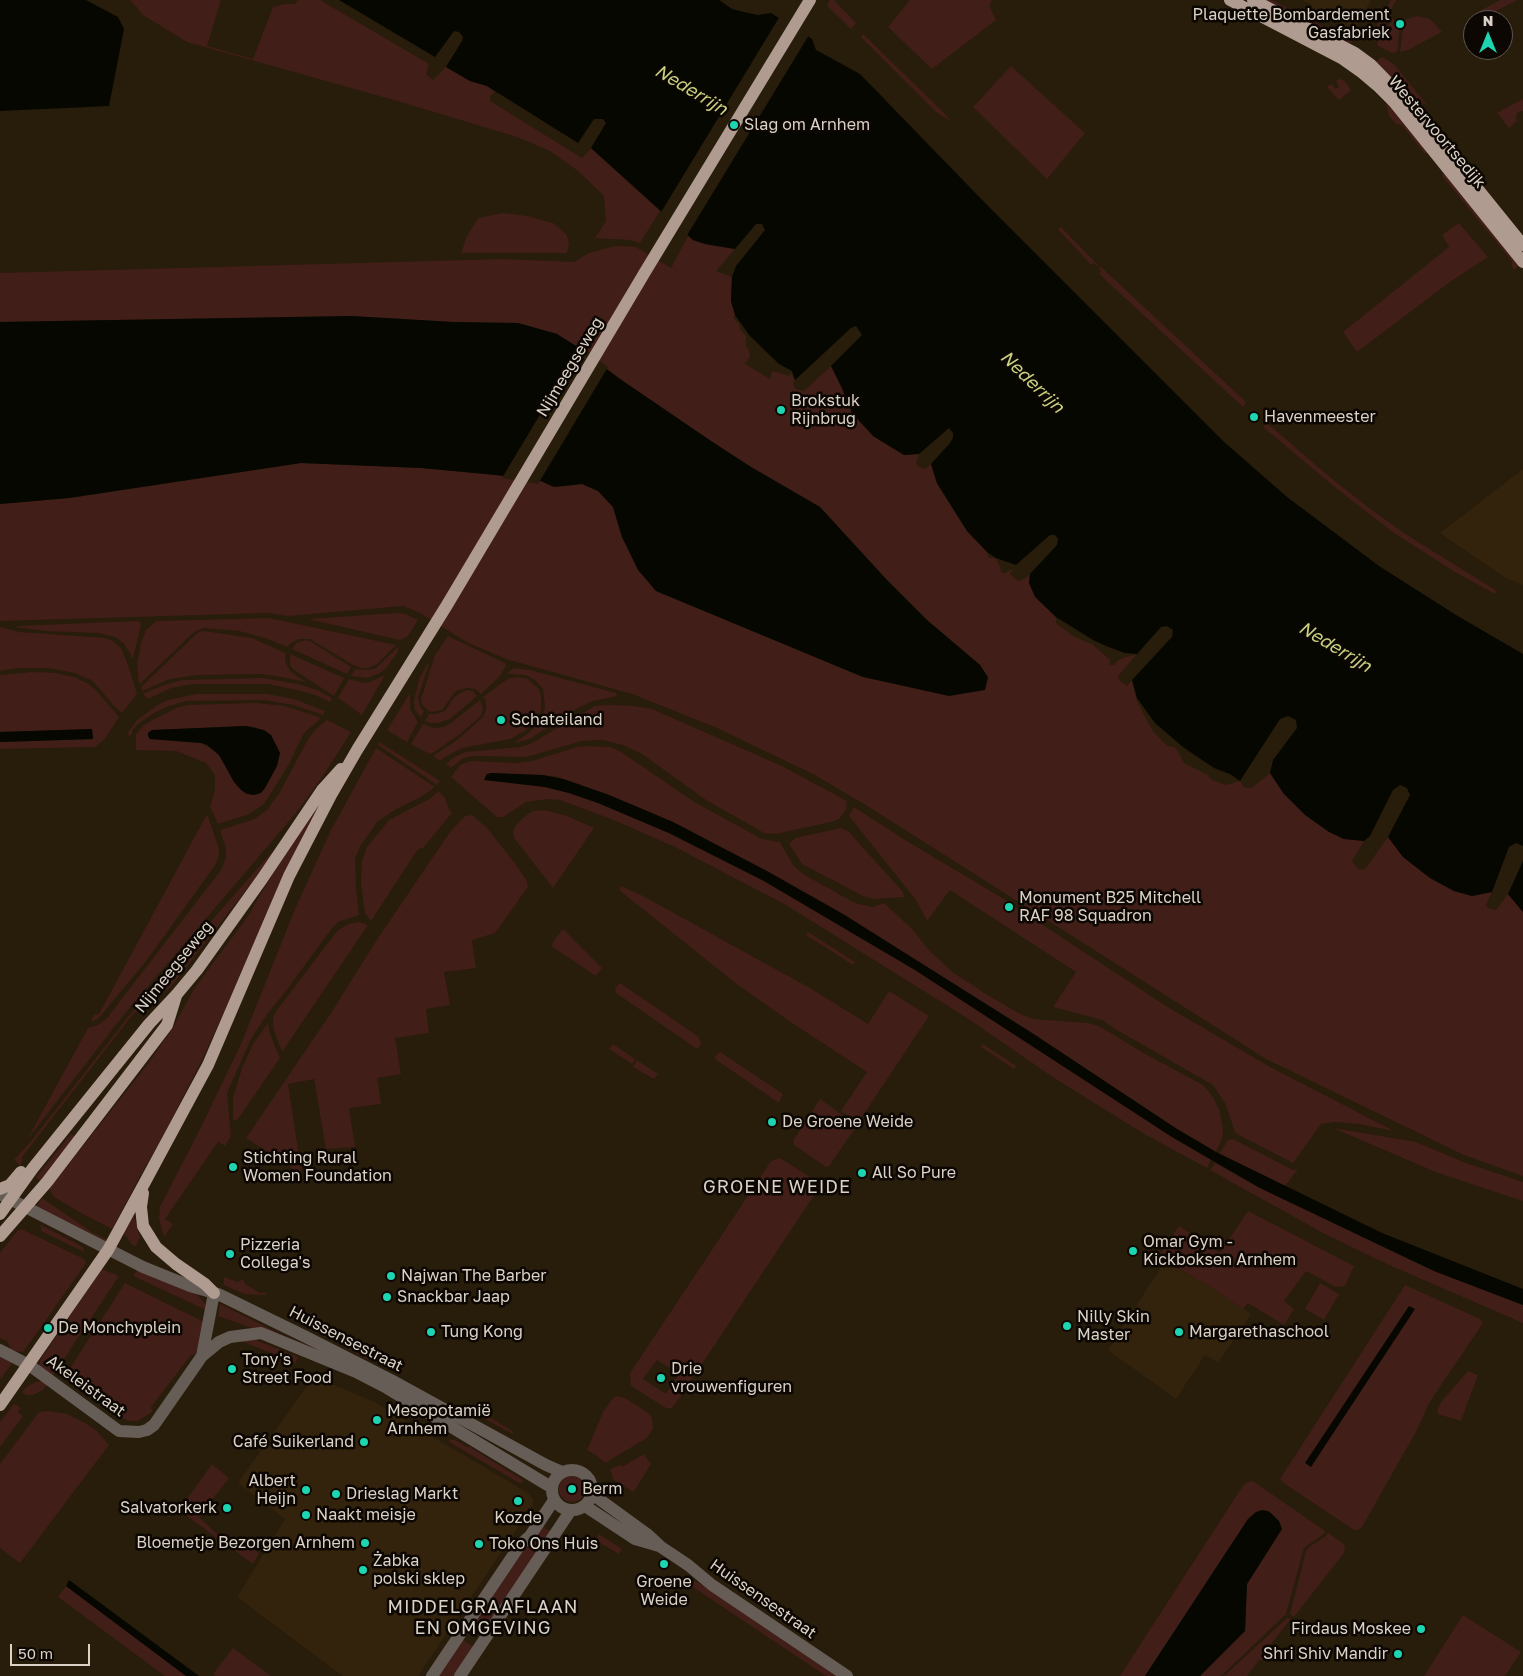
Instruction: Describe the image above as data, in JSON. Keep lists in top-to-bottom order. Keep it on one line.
{"streets":{"main road":["Westervoortsedijk","Nijmeegseweg"],"street":["Huissensestraat","Akeleistraat"]},"crossings":[["Nijmeegseweg","Huissensestraat"],["Huissensestraat","Akeleistraat"]],"districts":["GROENE WEIDE","MIDDELGRAAFLAAN EN OMGEVING"],"water":["Nederrijn"],"places":["Plaquette Bombardement Gasfabriek","Slag om Arnhem","Brokstuk Rijnbrug","Havenmeester","Schateiland","Monument B25 Mitchell RAF 98 Squadron","De Groene Weide","Stichting Rural Women Foundation","All So Pure","Omar Gym - Kickboksen Arnhem","Pizzeria Collega's","Najwan The Barber","Snackbar Jaap","Nilly Skin Master","De Monchyplein","Tung Kong","Margarethaschool","Tony's Street Food","Drie vrouwenfiguren","Mesopotamië Arnhem","Café Suikerland","Berm","Albert Heijn","Drieslag Markt","Kozde","Salvatorkerk","Naakt meisje","Bloemetje Bezorgen Arnhem","Toko Ons Huis","Groene Weide","Żabka polski sklep","Firdaus Moskee","Shri Shiv Mandir"],"scale_bar":"50 m","north":"top"}
